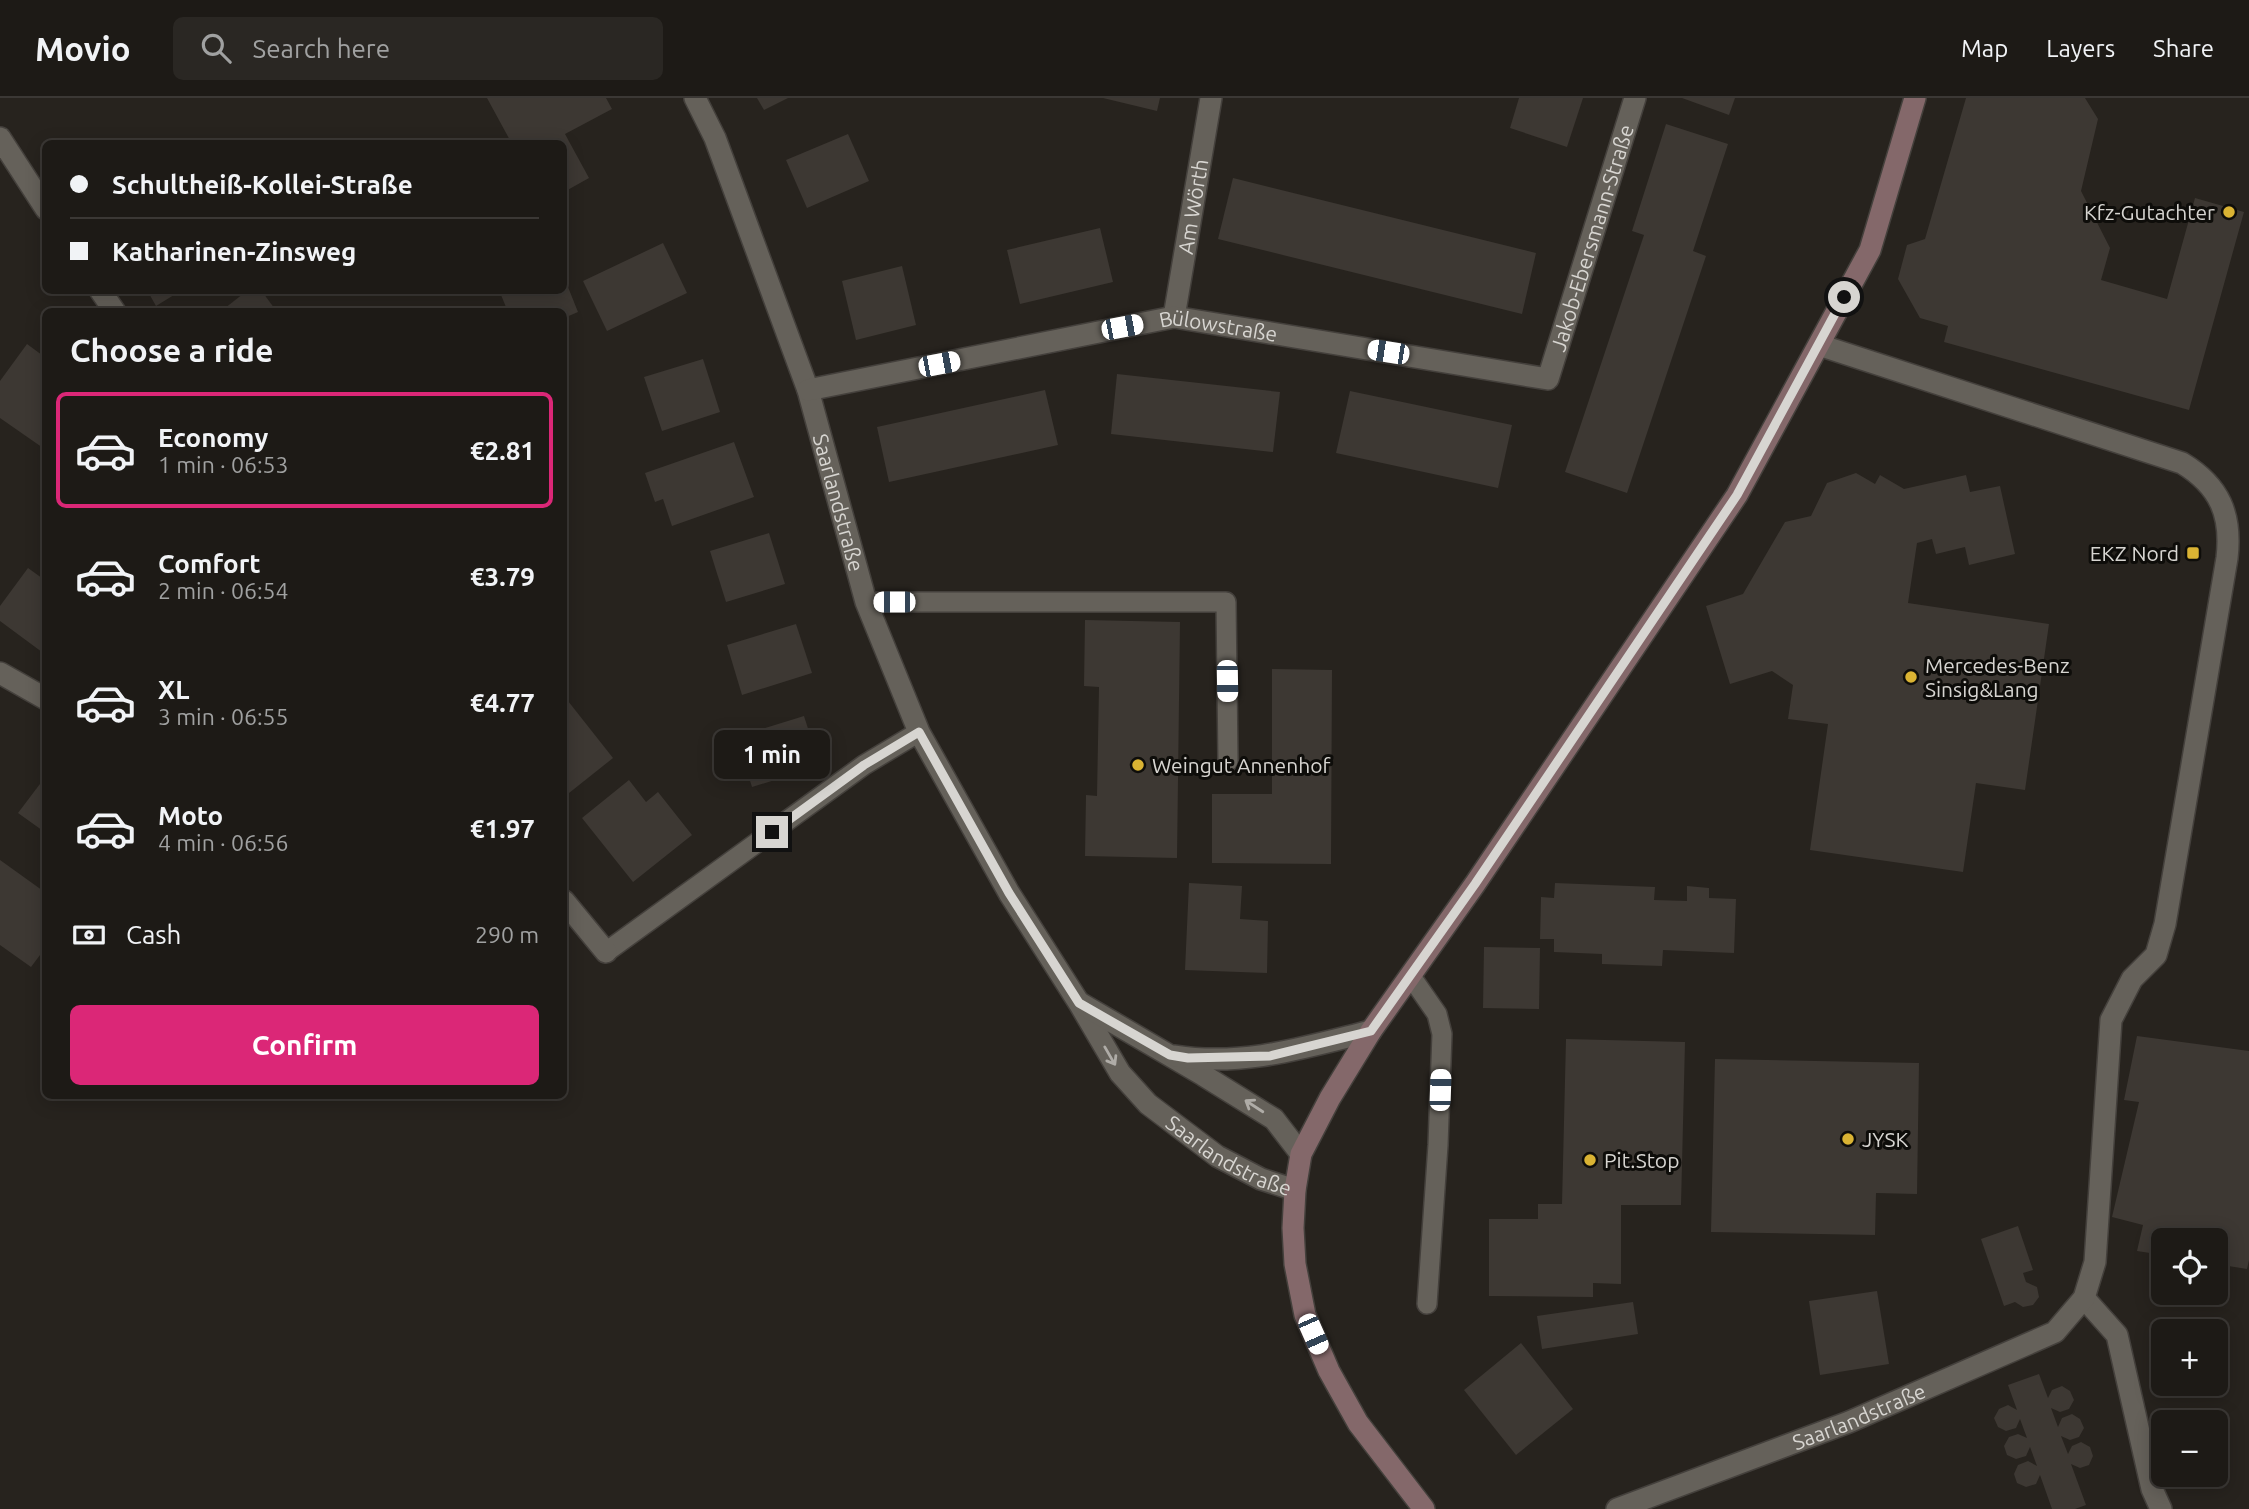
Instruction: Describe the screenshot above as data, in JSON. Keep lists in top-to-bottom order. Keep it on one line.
{"streets":{"main road":["Saarlandstraße"],"street":["Am Wörth","Jakob-Ebersmann-Straße","Bülowstraße"]},"crossings":[["Am Wörth","Bülowstraße"],["Jakob-Ebersmann-Straße","Bülowstraße"],["Bülowstraße","Saarlandstraße"]],"places":{"other":["Kfz-Gutachter","Mercedes-Benz Sinsig&Lang","Weingut Annenhof","JYSK","Pit.Stop"],"transit":["EKZ Nord"]},"page":{"header":"Movio","search":"Search here","nav":["Map","Layers","Share"],"banner":["Schultheiß-Kollei-Straße","Katharinen-Zinsweg"],"heading":"Choose a ride","list":[{"name":"Economy","note":"1 min · 06:53","value":"€2.81"},{"name":"Comfort","note":"2 min · 06:54","value":"€3.79"},{"name":"XL","note":"3 min · 06:55","value":"€4.77"},{"name":"Moto","note":"4 min · 06:56","value":"€1.97"}],"bubble":"1 min","pay":["Cash","290 m"],"buttons":"Confirm","map_buttons":["+","−"]}}
